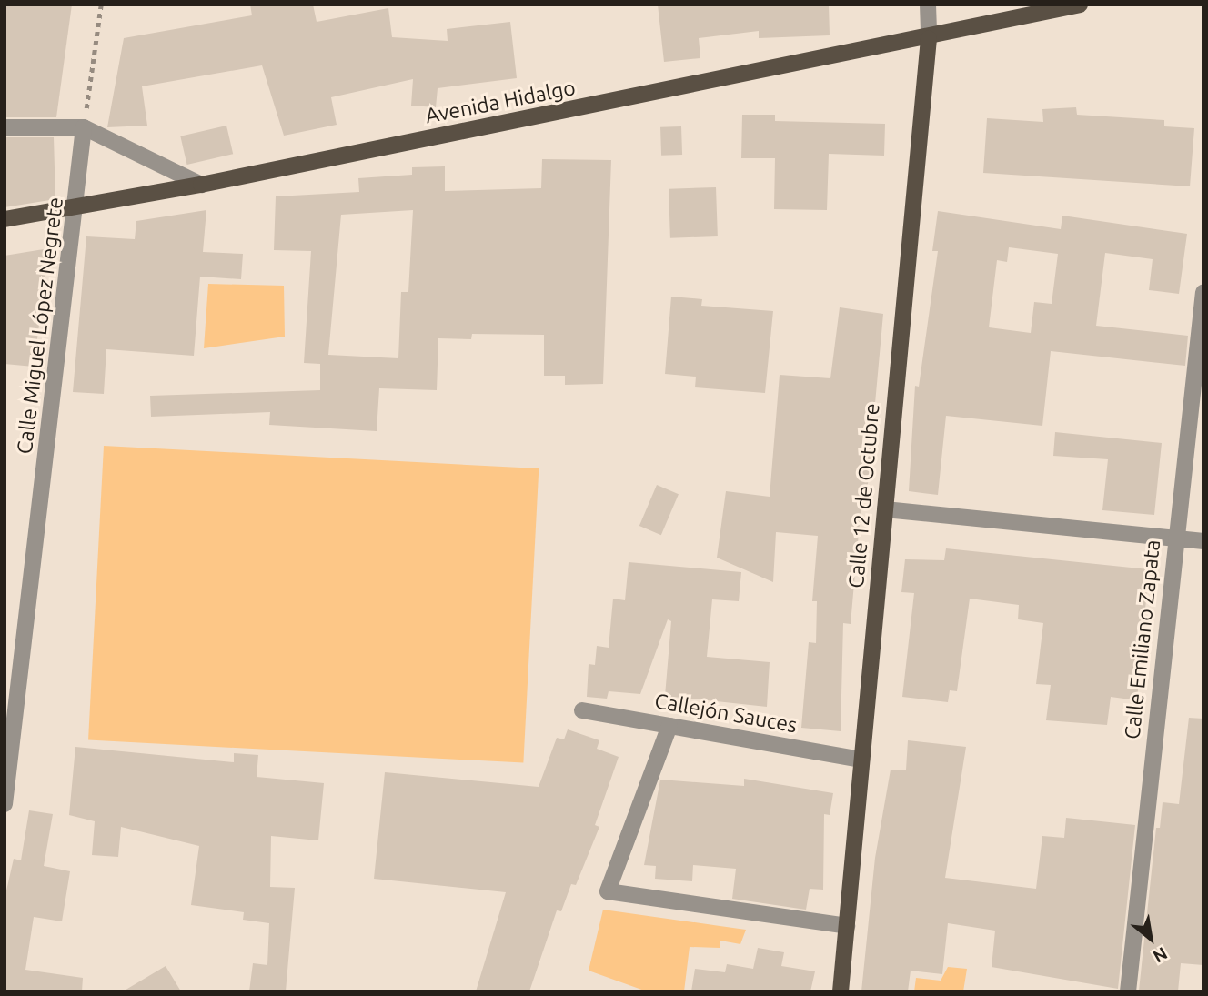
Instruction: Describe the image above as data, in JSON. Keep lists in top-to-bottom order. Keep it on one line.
{"streets":{"main road":["Avenida Hidalgo","Calle 12 de Octubre"],"street":["Calle Miguel López Negrete","Calle Emiliano Zapata","Callejón Sauces"]},"crossings":[["Avenida Hidalgo","Calle Miguel López Negrete"],["Avenida Hidalgo","Calle 12 de Octubre"],["Calle 12 de Octubre","Callejón Sauces"]],"north":"bottom right"}
